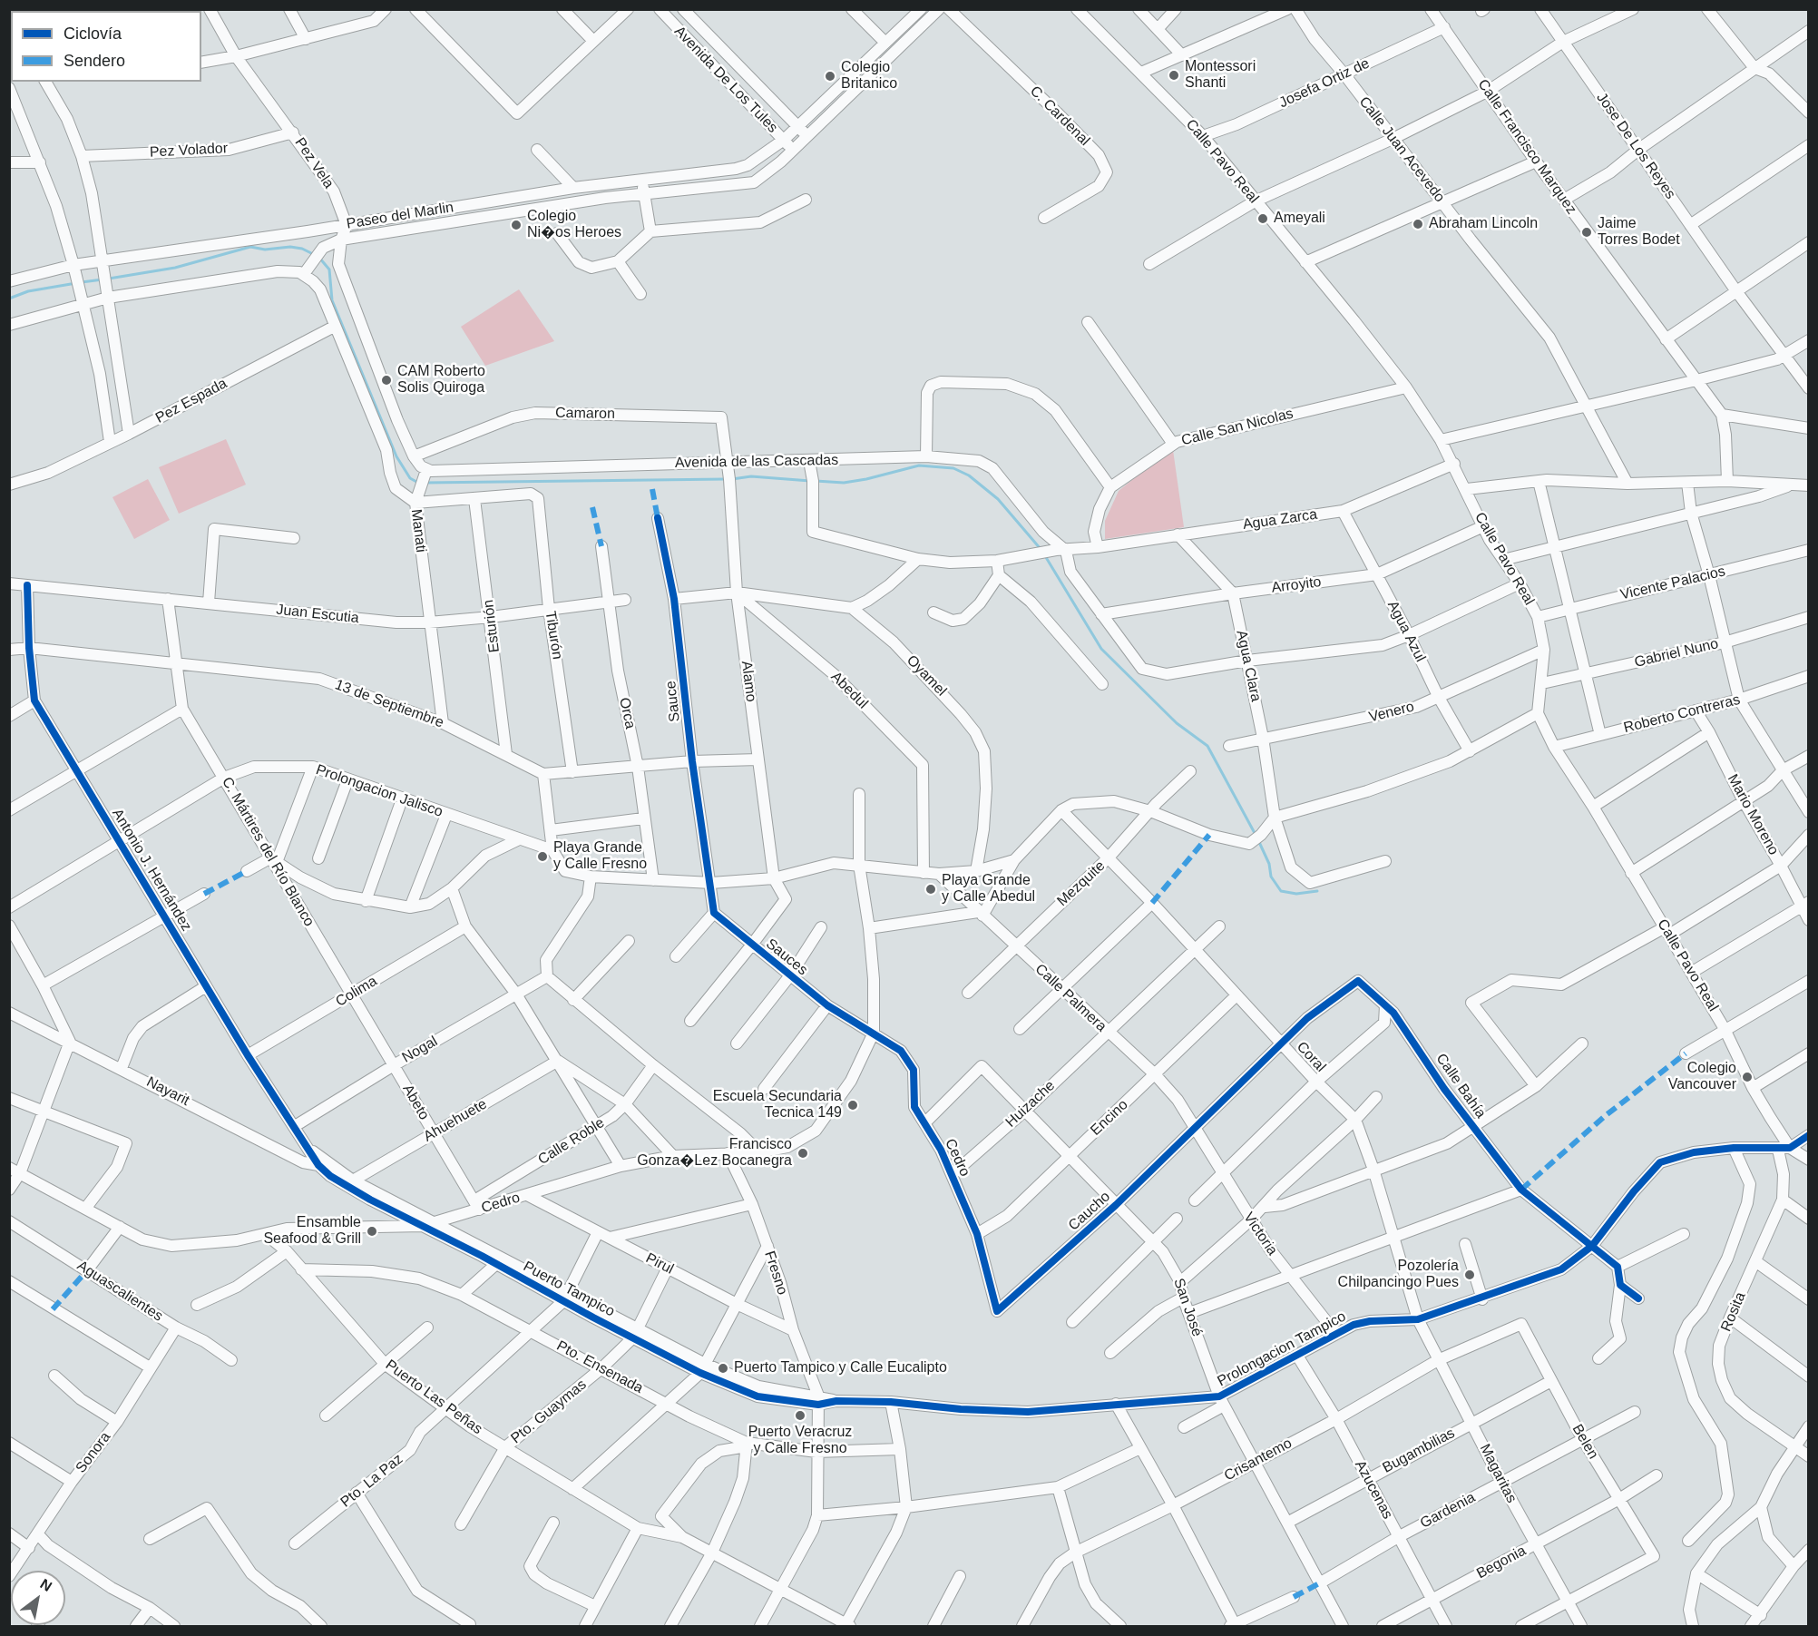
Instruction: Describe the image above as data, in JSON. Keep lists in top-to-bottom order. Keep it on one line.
{"streets":{"street":["Avenida De Los Tules","Josefa Ortiz de","C. Cardenal","Jose De Los Reyes","Calle Francisco Marquez","Calle Juan Acevedo","Pez Volador","Calle Pavo Real","Pez Vela","Paseo del Marlin","Pez Espada","Camaron","Calle San Nicolas","Avenida de las Cascadas","Agua Zarca","Manati","Vicente Palacios","Arroyito","Juan Escutia","Esturión","Agua Azul","Tiburón","Gabriel Nuno","Agua Clara","Oyamel","Alamo","Abedul","Sauce","13 de Septiembre","Venero","Orca","Roberto Contreras","Prolongacion Jalisco","Mario Moreno","C. Mártires del Río Blanco","Antonio J. Hernández","Mezquite","Sauces","Colima","Calle Palmera","Nogal","Coral","Calle Bahía","Nayarit","Abeto","Huizache","Encino","Ahuehuete","Calle Roble","Cedro","Caucho","Victoria","Pirul","Fresno","Puerto Tampico","Aguascalientes","San José","Rosita","Prolongacion Tampico","Pto. Ensenada","Puerto Las Peñas","Pto. Guaymas","Belen","Bugambilias","Sonora","Crisantemo","Magaritas","Pto. La Paz","Azucenas","Gardenia","Begonia"]},"crossings":[["Avenida De Los Tules","Paseo del Marlin"],["Josefa Ortiz de","Calle Francisco Marquez"],["Josefa Ortiz de","Calle Juan Acevedo"],["Josefa Ortiz de","Calle Pavo Real"],["Pez Volador","Pez Vela"],["Calle Pavo Real","Calle San Nicolas"],["Calle Pavo Real","Agua Zarca"],["Calle Pavo Real","Vicente Palacios"],["Calle Pavo Real","Arroyito"],["Calle Pavo Real","Gabriel Nuno"],["Calle Pavo Real","Venero"],["Calle Pavo Real","Roberto Contreras"],["Calle Pavo Real","Rosita"],["Calle Pavo Real","Prolongacion Tampico"],["Pez Vela","Paseo del Marlin"],["Pez Espada","Manati"],["Camaron","Avenida de las Cascadas"],["Camaron","Alamo"],["Calle San Nicolas","Agua Zarca"],["Avenida de las Cascadas","Agua Zarca"],["Avenida de las Cascadas","Alamo"],["Agua Zarca","Agua Azul"],["Manati","Juan Escutia"],["Manati","13 de Septiembre"],["Arroyito","Agua Azul"],["Arroyito","Agua Clara"],["Juan Escutia","Esturión"],["Juan Escutia","Tiburón"],["Juan Escutia","Orca"],["Juan Escutia","Antonio J. Hernández"],["Esturión","Tiburón"],["Esturión","13 de Septiembre"],["Agua Azul","Venero"],["Agua Clara","Venero"],["Alamo","Abedul"],["Alamo","Sauces"],["13 de Septiembre","Antonio J. Hernández"],["Roberto Contreras","Mario Moreno"],["Prolongacion Jalisco","C. Mártires del Río Blanco"],["Prolongacion Jalisco","Antonio J. Hernández"],["C. Mártires del Río Blanco","Colima"],["C. Mártires del Río Blanco","Abeto"],["Antonio J. Hernández","Colima"],["Antonio J. Hernández","Nogal"],["Antonio J. Hernández","Nayarit"],["Antonio J. Hernández","Puerto Tampico"],["Mezquite","Calle Palmera"],["Mezquite","Coral"],["Sauces","Cedro"],["Colima","Abeto"],["Calle Palmera","Huizache"],["Calle Palmera","Encino"],["Calle Palmera","Caucho"],["Calle Palmera","Victoria"],["Nogal","Abeto"],["Coral","Huizache"],["Coral","Encino"],["Coral","Caucho"],["Coral","Prolongacion Tampico"],["Coral","Magaritas"],["Calle Bahía","Caucho"],["Calle Bahía","Prolongacion Tampico"],["Nayarit","Puerto Tampico"],["Abeto","Ahuehuete"],["Abeto","Calle Roble"],["Abeto","Cedro"],["Huizache","Cedro"],["Encino","Cedro"],["Ahuehuete","Puerto Tampico"],["Calle Roble","Cedro"],["Cedro","Caucho"],["Cedro","Pirul"],["Cedro","Fresno"],["Cedro","Puerto Tampico"],["Cedro","Puerto Las Peñas"],["Caucho","Victoria"],["Caucho","San José"],["Victoria","Prolongacion Tampico"],["Pirul","Fresno"],["Pirul","Pto. Guaymas"],["Fresno","Puerto Tampico"],["Fresno","Prolongacion Tampico"],["Puerto Tampico","Prolongacion Tampico"],["Puerto Tampico","Pto. Guaymas"],["Puerto Tampico","Pto. La Paz"],["Aguascalientes","Sonora"],["San José","Prolongacion Tampico"],["San José","Bugambilias"],["San José","Crisantemo"],["San José","Gardenia"],["Rosita","Prolongacion Tampico"],["Prolongacion Tampico","Magaritas"],["Prolongacion Tampico","Azucenas"],["Pto. Ensenada","Puerto Las Peñas"],["Pto. Ensenada","Pto. Guaymas"],["Pto. Ensenada","Pto. La Paz"],["Puerto Las Peñas","Pto. Guaymas"],["Puerto Las Peñas","Pto. La Paz"],["Belen","Bugambilias"],["Belen","Crisantemo"],["Belen","Magaritas"],["Belen","Gardenia"],["Belen","Begonia"],["Bugambilias","Magaritas"],["Bugambilias","Azucenas"],["Crisantemo","Magaritas"],["Crisantemo","Azucenas"],["Magaritas","Gardenia"],["Magaritas","Begonia"],["Azucenas","Gardenia"],["Azucenas","Begonia"]],"places":["Montessori Shanti","Colegio Britanico","Ameyali","Abraham Lincoln","Colegio Ni�os Heroes","Jaime Torres Bodet","CAM Roberto Solis Quiroga","Playa Grande y Calle Fresno","Playa Grande y Calle Abedul","Colegio Vancouver","Escuela Secundaria Tecnica 149","Francisco Gonza�Lez Bocanegra","Ensamble Seafood & Grill","Pozolería Chilpancingo Pues","Puerto Tampico y Calle Eucalipto","Puerto Veracruz y Calle Fresno"],"legend":["Ciclovía","Sendero"],"north":"top right"}
